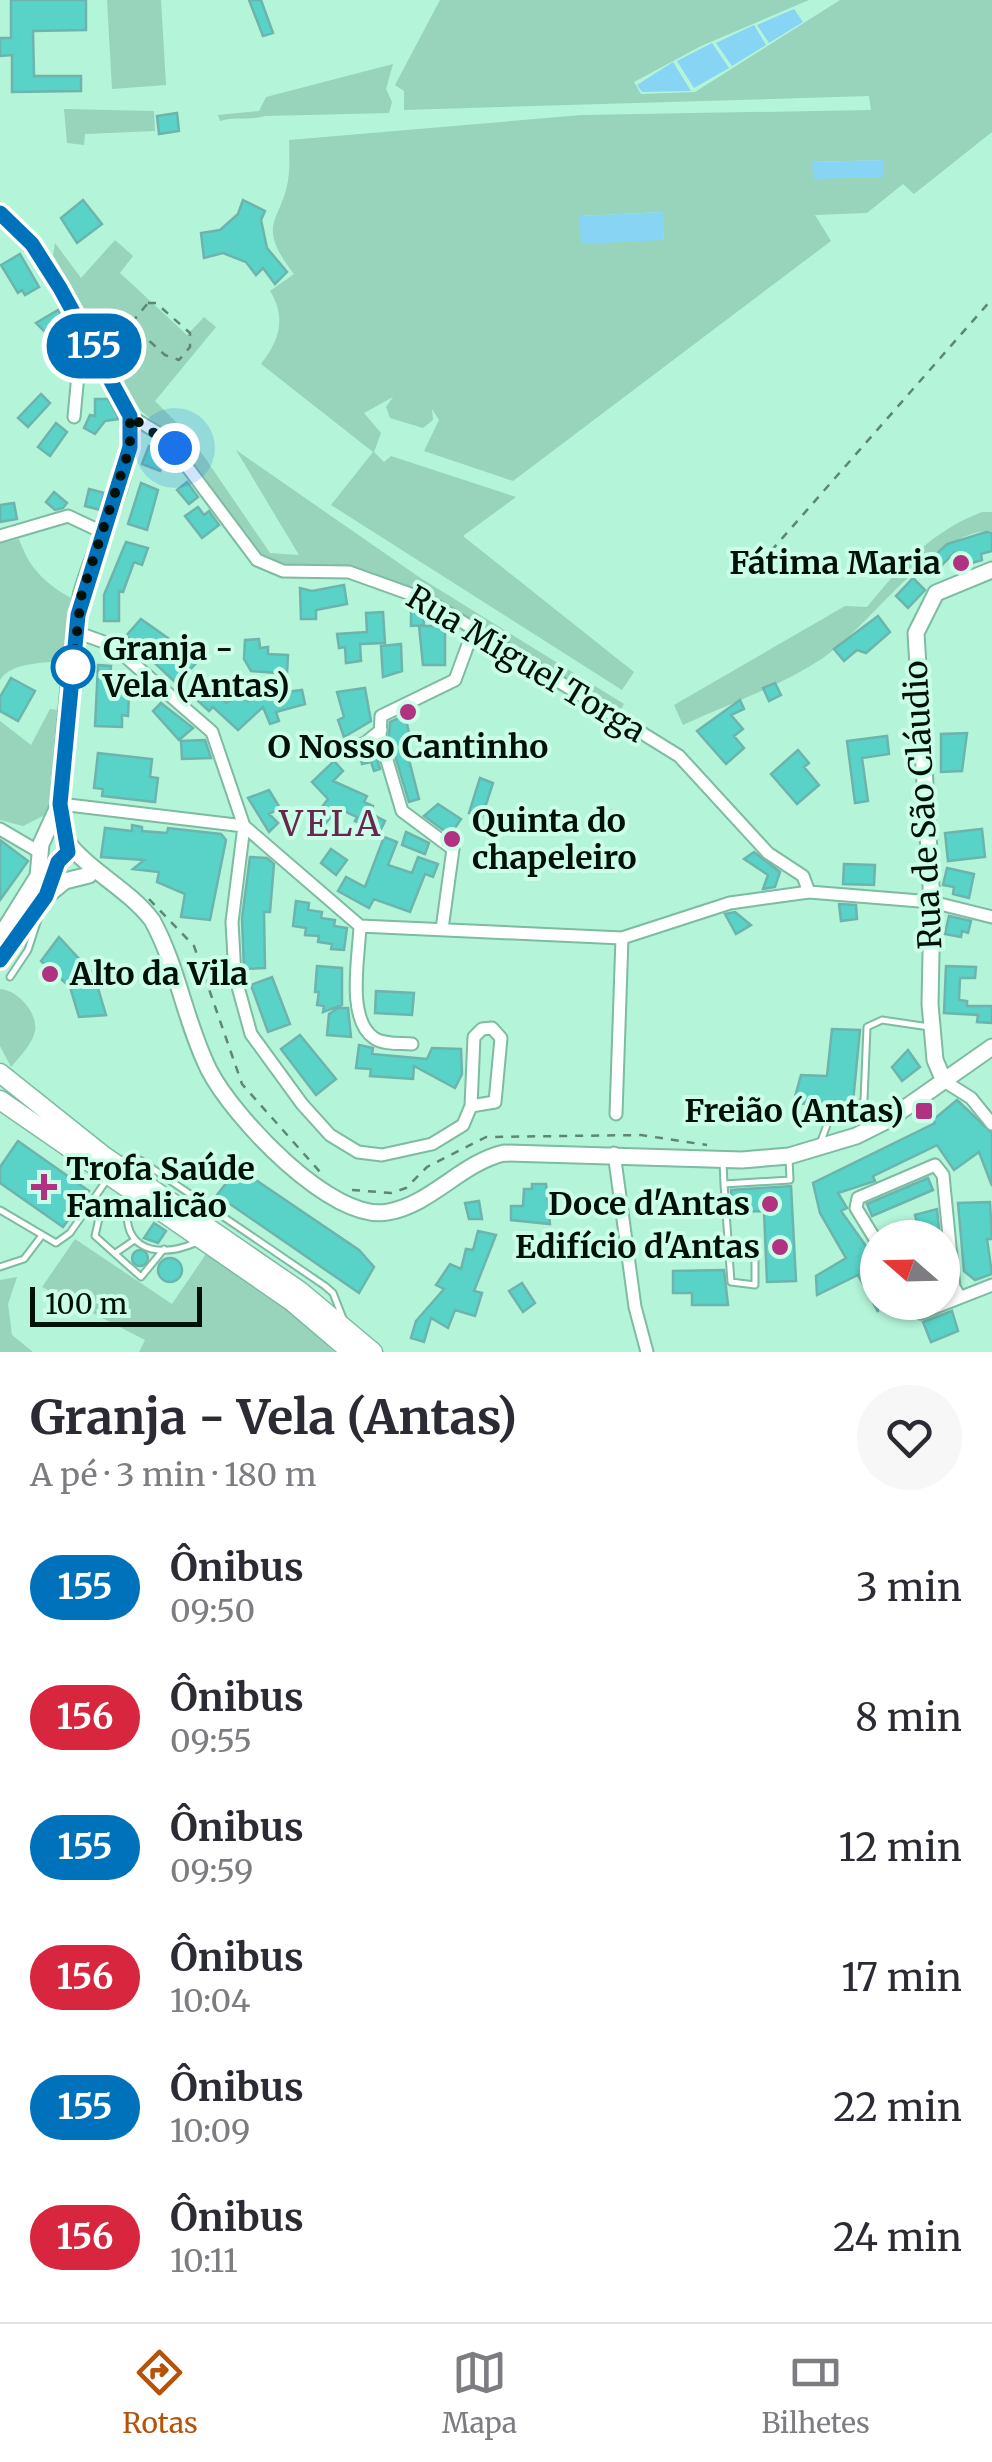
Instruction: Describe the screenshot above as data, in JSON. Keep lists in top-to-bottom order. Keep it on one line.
{"streets":{"main road":["Rua de São Cláudio"],"street":["Rua Miguel Torga"]},"districts":["VELA"],"places":{"other":["Fátima Maria","Granja - Vela (Antas)","O Nosso Cantinho","Quinta do chapeleiro","Alto da Vila","Doce d'Antas","Edifício d'Antas"],"transit":["Freião (Antas)"],"health":["Trofa Saúde Famalicão"]},"lines":["bus line 155"],"scale_bar":"100 m","north":"left","page":{"on_map":"155","scale":"100 m","heading":["Granja - Vela (Antas)","A pé · 3 min · 180 m"],"list":[{"mark":"155","name":"Ônibus","note":"09:50","value":"3 min"},{"mark":"156","name":"Ônibus","note":"09:55","value":"8 min"},{"mark":"155","name":"Ônibus","note":"09:59","value":"12 min"},{"mark":"156","name":"Ônibus","note":"10:04","value":"17 min"},{"mark":"155","name":"Ônibus","note":"10:09","value":"22 min"},{"mark":"156","name":"Ônibus","note":"10:11","value":"24 min"}],"tabs":["Rotas","Mapa","Bilhetes"]}}
